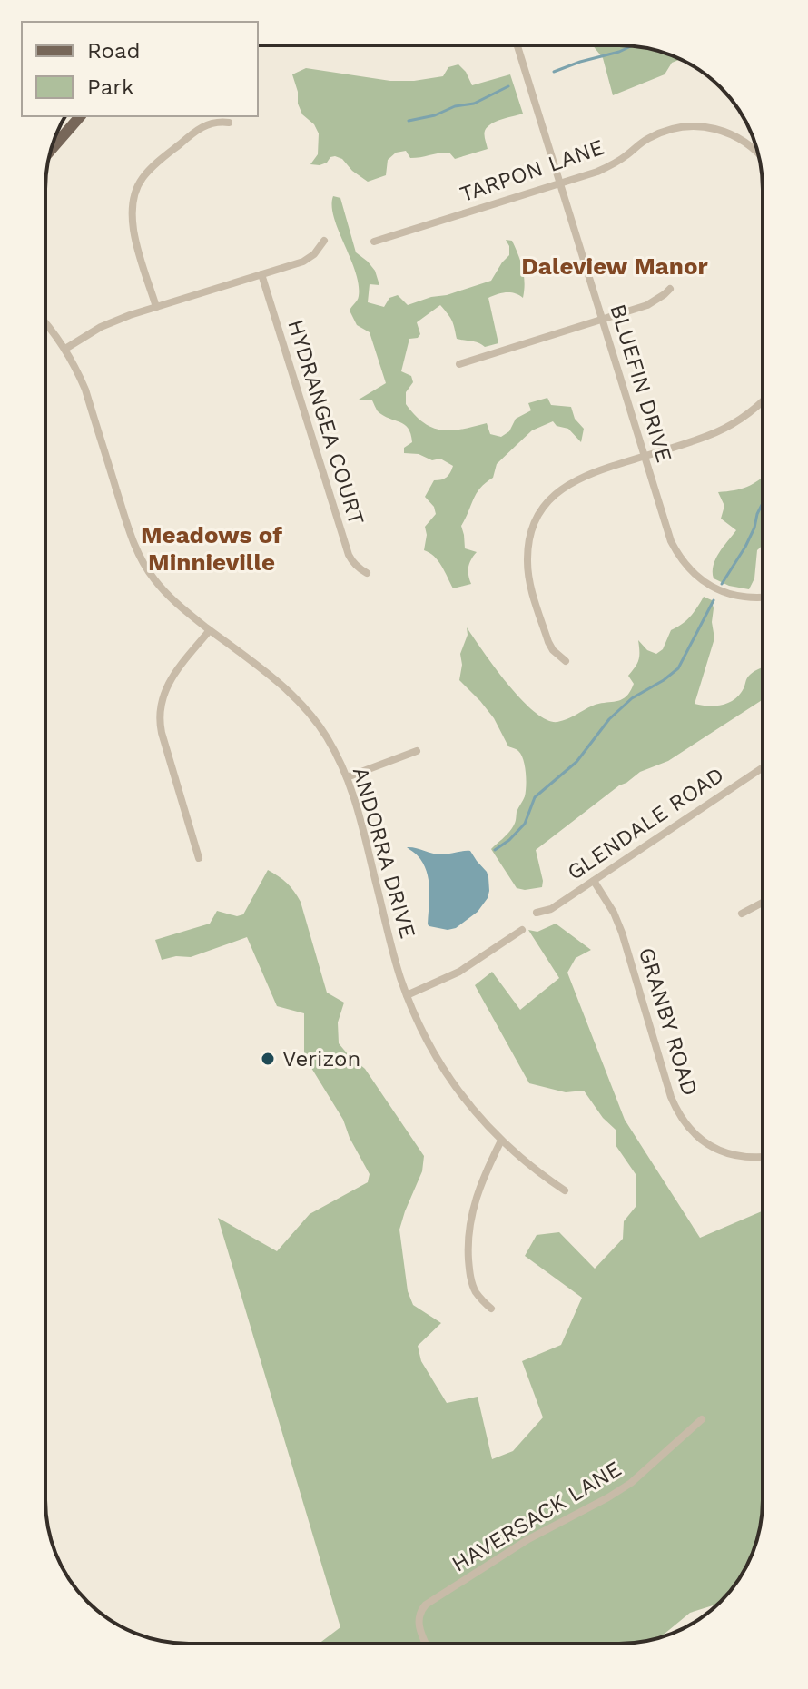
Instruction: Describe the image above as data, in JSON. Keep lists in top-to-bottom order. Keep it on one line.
{"streets":{"street":["TARPON LANE","BLUEFIN DRIVE","HYDRANGEA COURT","GLENDALE ROAD","ANDORRA DRIVE","GRANBY ROAD","HAVERSACK LANE"]},"crossings":[["TARPON LANE","BLUEFIN DRIVE"],["GLENDALE ROAD","GRANBY ROAD"]],"districts":["Daleview Manor","Meadows of Minnieville"],"places":["Verizon"],"legend":["Road","Park"]}
